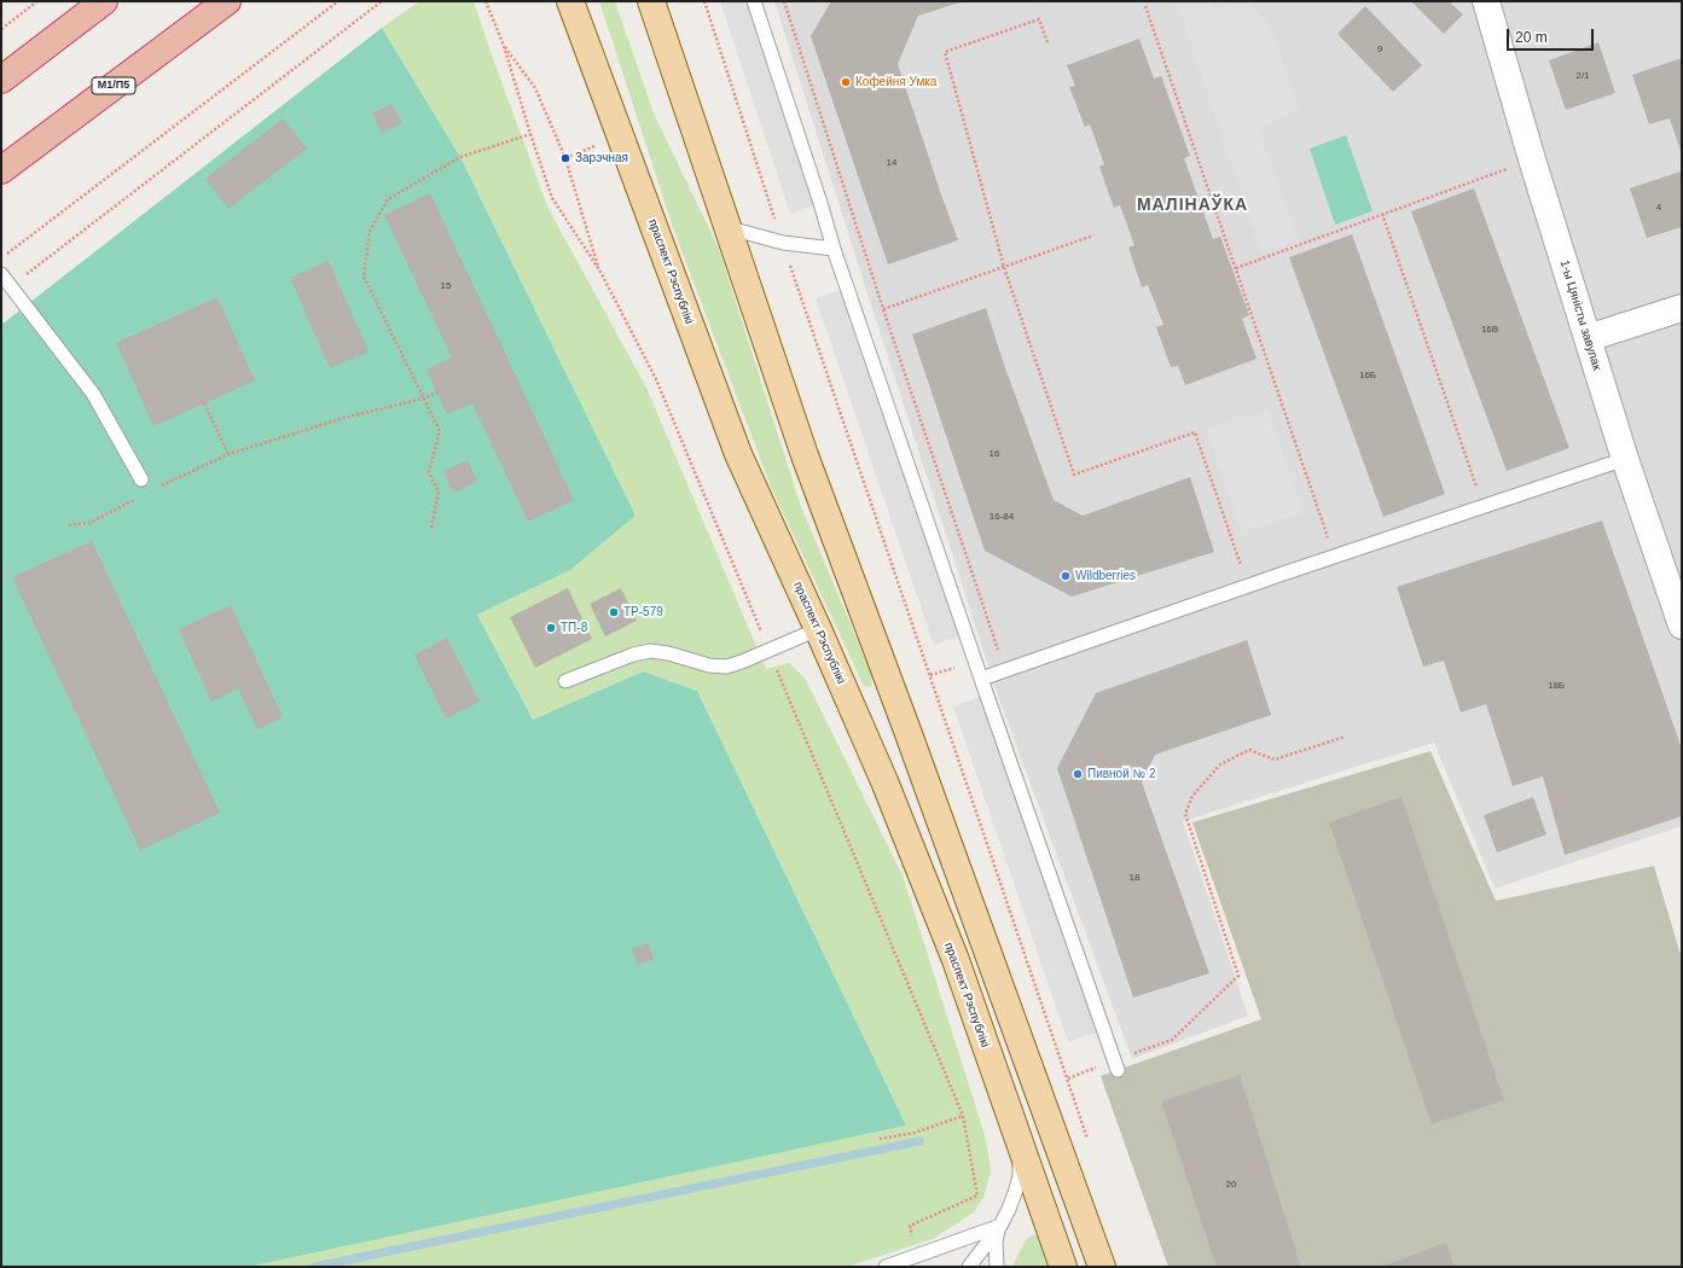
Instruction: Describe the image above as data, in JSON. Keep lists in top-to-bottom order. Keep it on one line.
{"streets":{"highway":["М1/П5"],"main road":["праспект Рэспублікі"],"street":["1-ы Цяністы завулак"]},"districts":["МАЛІНАЎКА"],"places":["Кофейня Умка","Зарэчная","Wildberries","ТР-579","ТП-8","Пивной № 2"],"house_numbers":["9","2/1","14","4","15","16В","16Б","16","16-84","18Б","18","20"],"scale_bar":"20 m"}
